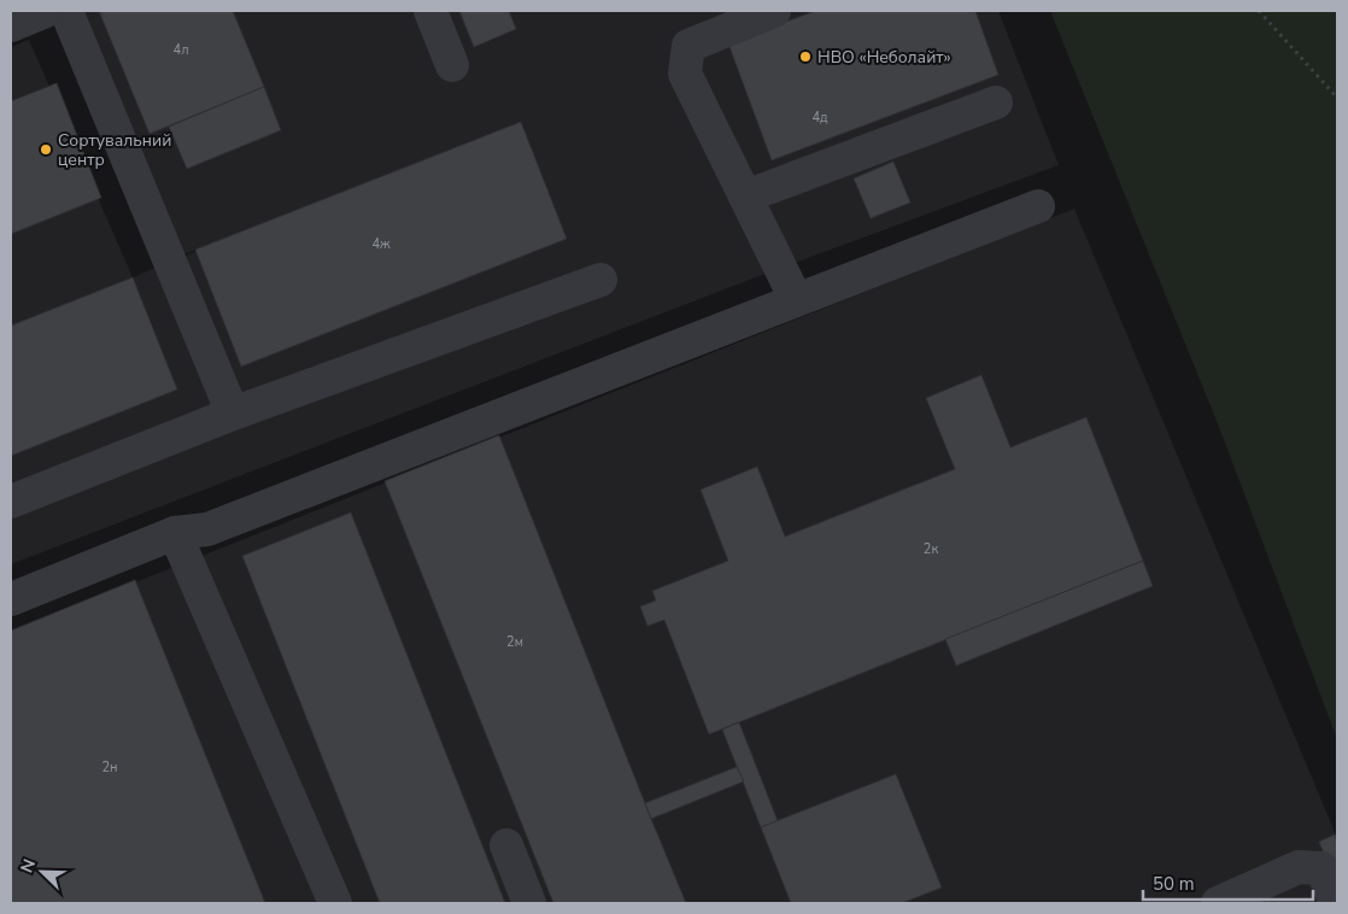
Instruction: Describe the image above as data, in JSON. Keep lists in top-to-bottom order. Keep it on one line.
{"places":["НВО «Неболайт»","Сортувальний центр"],"house_numbers":["4л","4д","4ж","2к","2м","2н"],"scale_bar":"50 m","north":"top left"}
